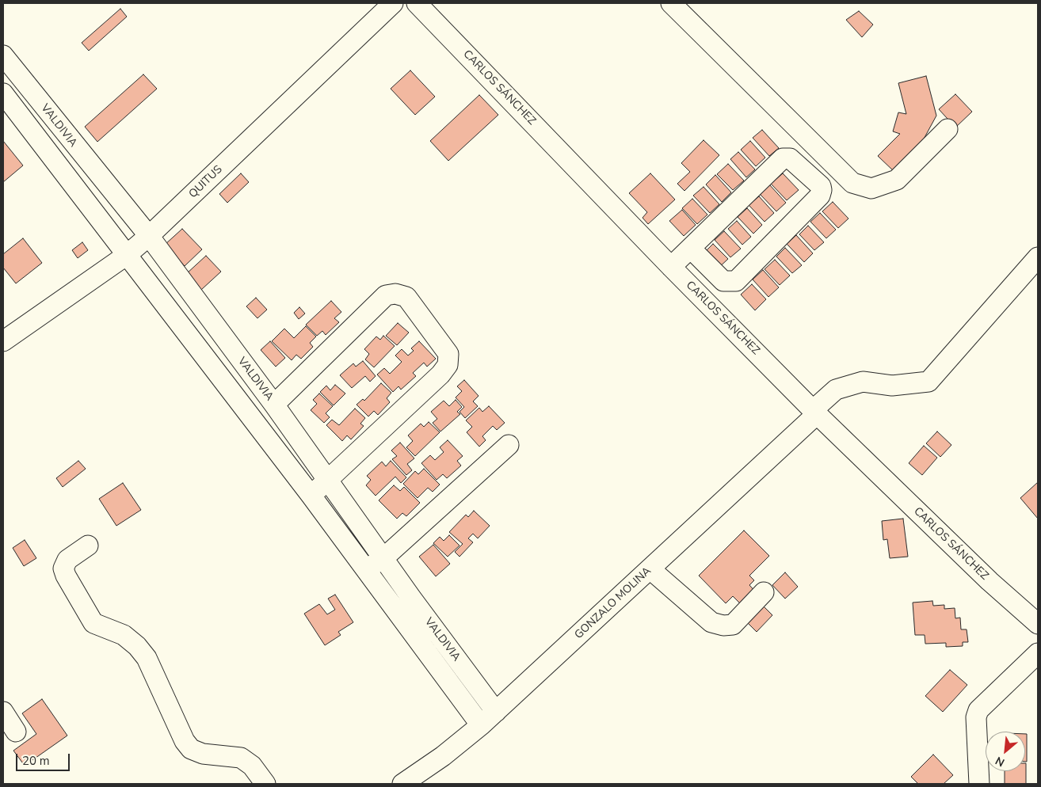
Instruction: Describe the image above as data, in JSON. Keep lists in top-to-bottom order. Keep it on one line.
{"streets":{"street":["CARLOS SÁNCHEZ","VALDIVIA","QUITUS","GONZALO MOLINA"]},"crossings":[["CARLOS SÁNCHEZ","GONZALO MOLINA"],["VALDIVIA","QUITUS"],["VALDIVIA","GONZALO MOLINA"]],"scale_bar":"20 m","north":"bottom left"}
